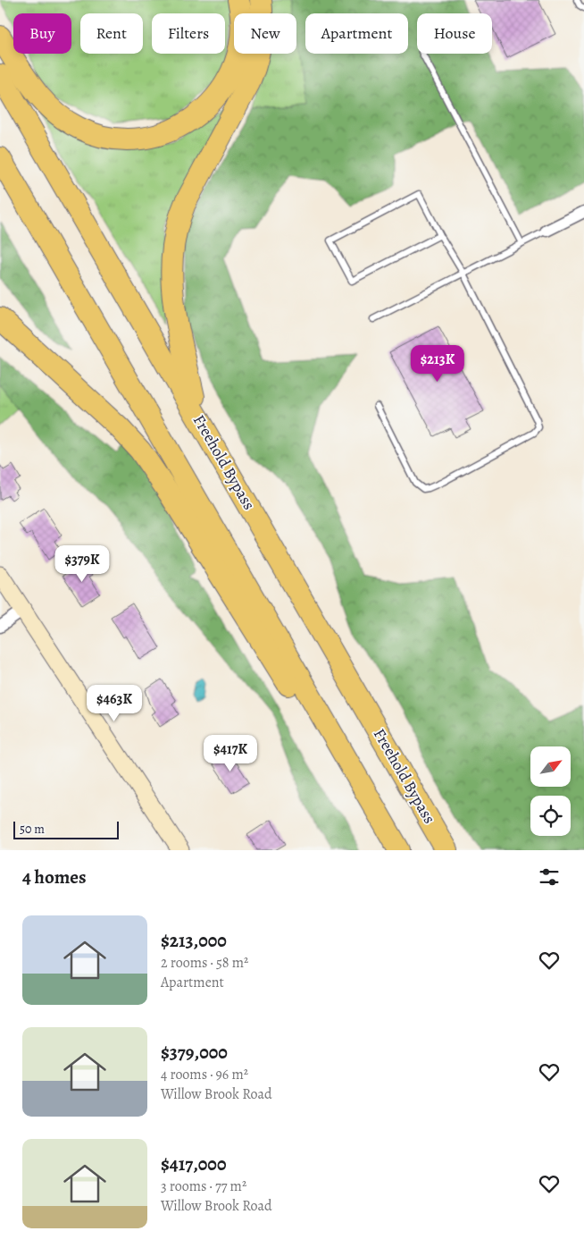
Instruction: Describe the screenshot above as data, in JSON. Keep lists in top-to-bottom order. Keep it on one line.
{"streets":{"highway":["Freehold Bypass"]},"scale_bar":"50 m","north":"top right","page":{"chip":["Buy","Rent","Filters","New","Apartment","House"],"price":["$213K","$379K","$463K","$417K"],"scale":"50 m","heading":"4 homes","list":[{"name":"$213,000","note":"2 rooms · 58 m² · Apartment"},{"name":"$379,000","note":"4 rooms · 96 m² · Willow Brook Road"},{"name":"$417,000","note":"3 rooms · 77 m² · Willow Brook Road"}]}}
